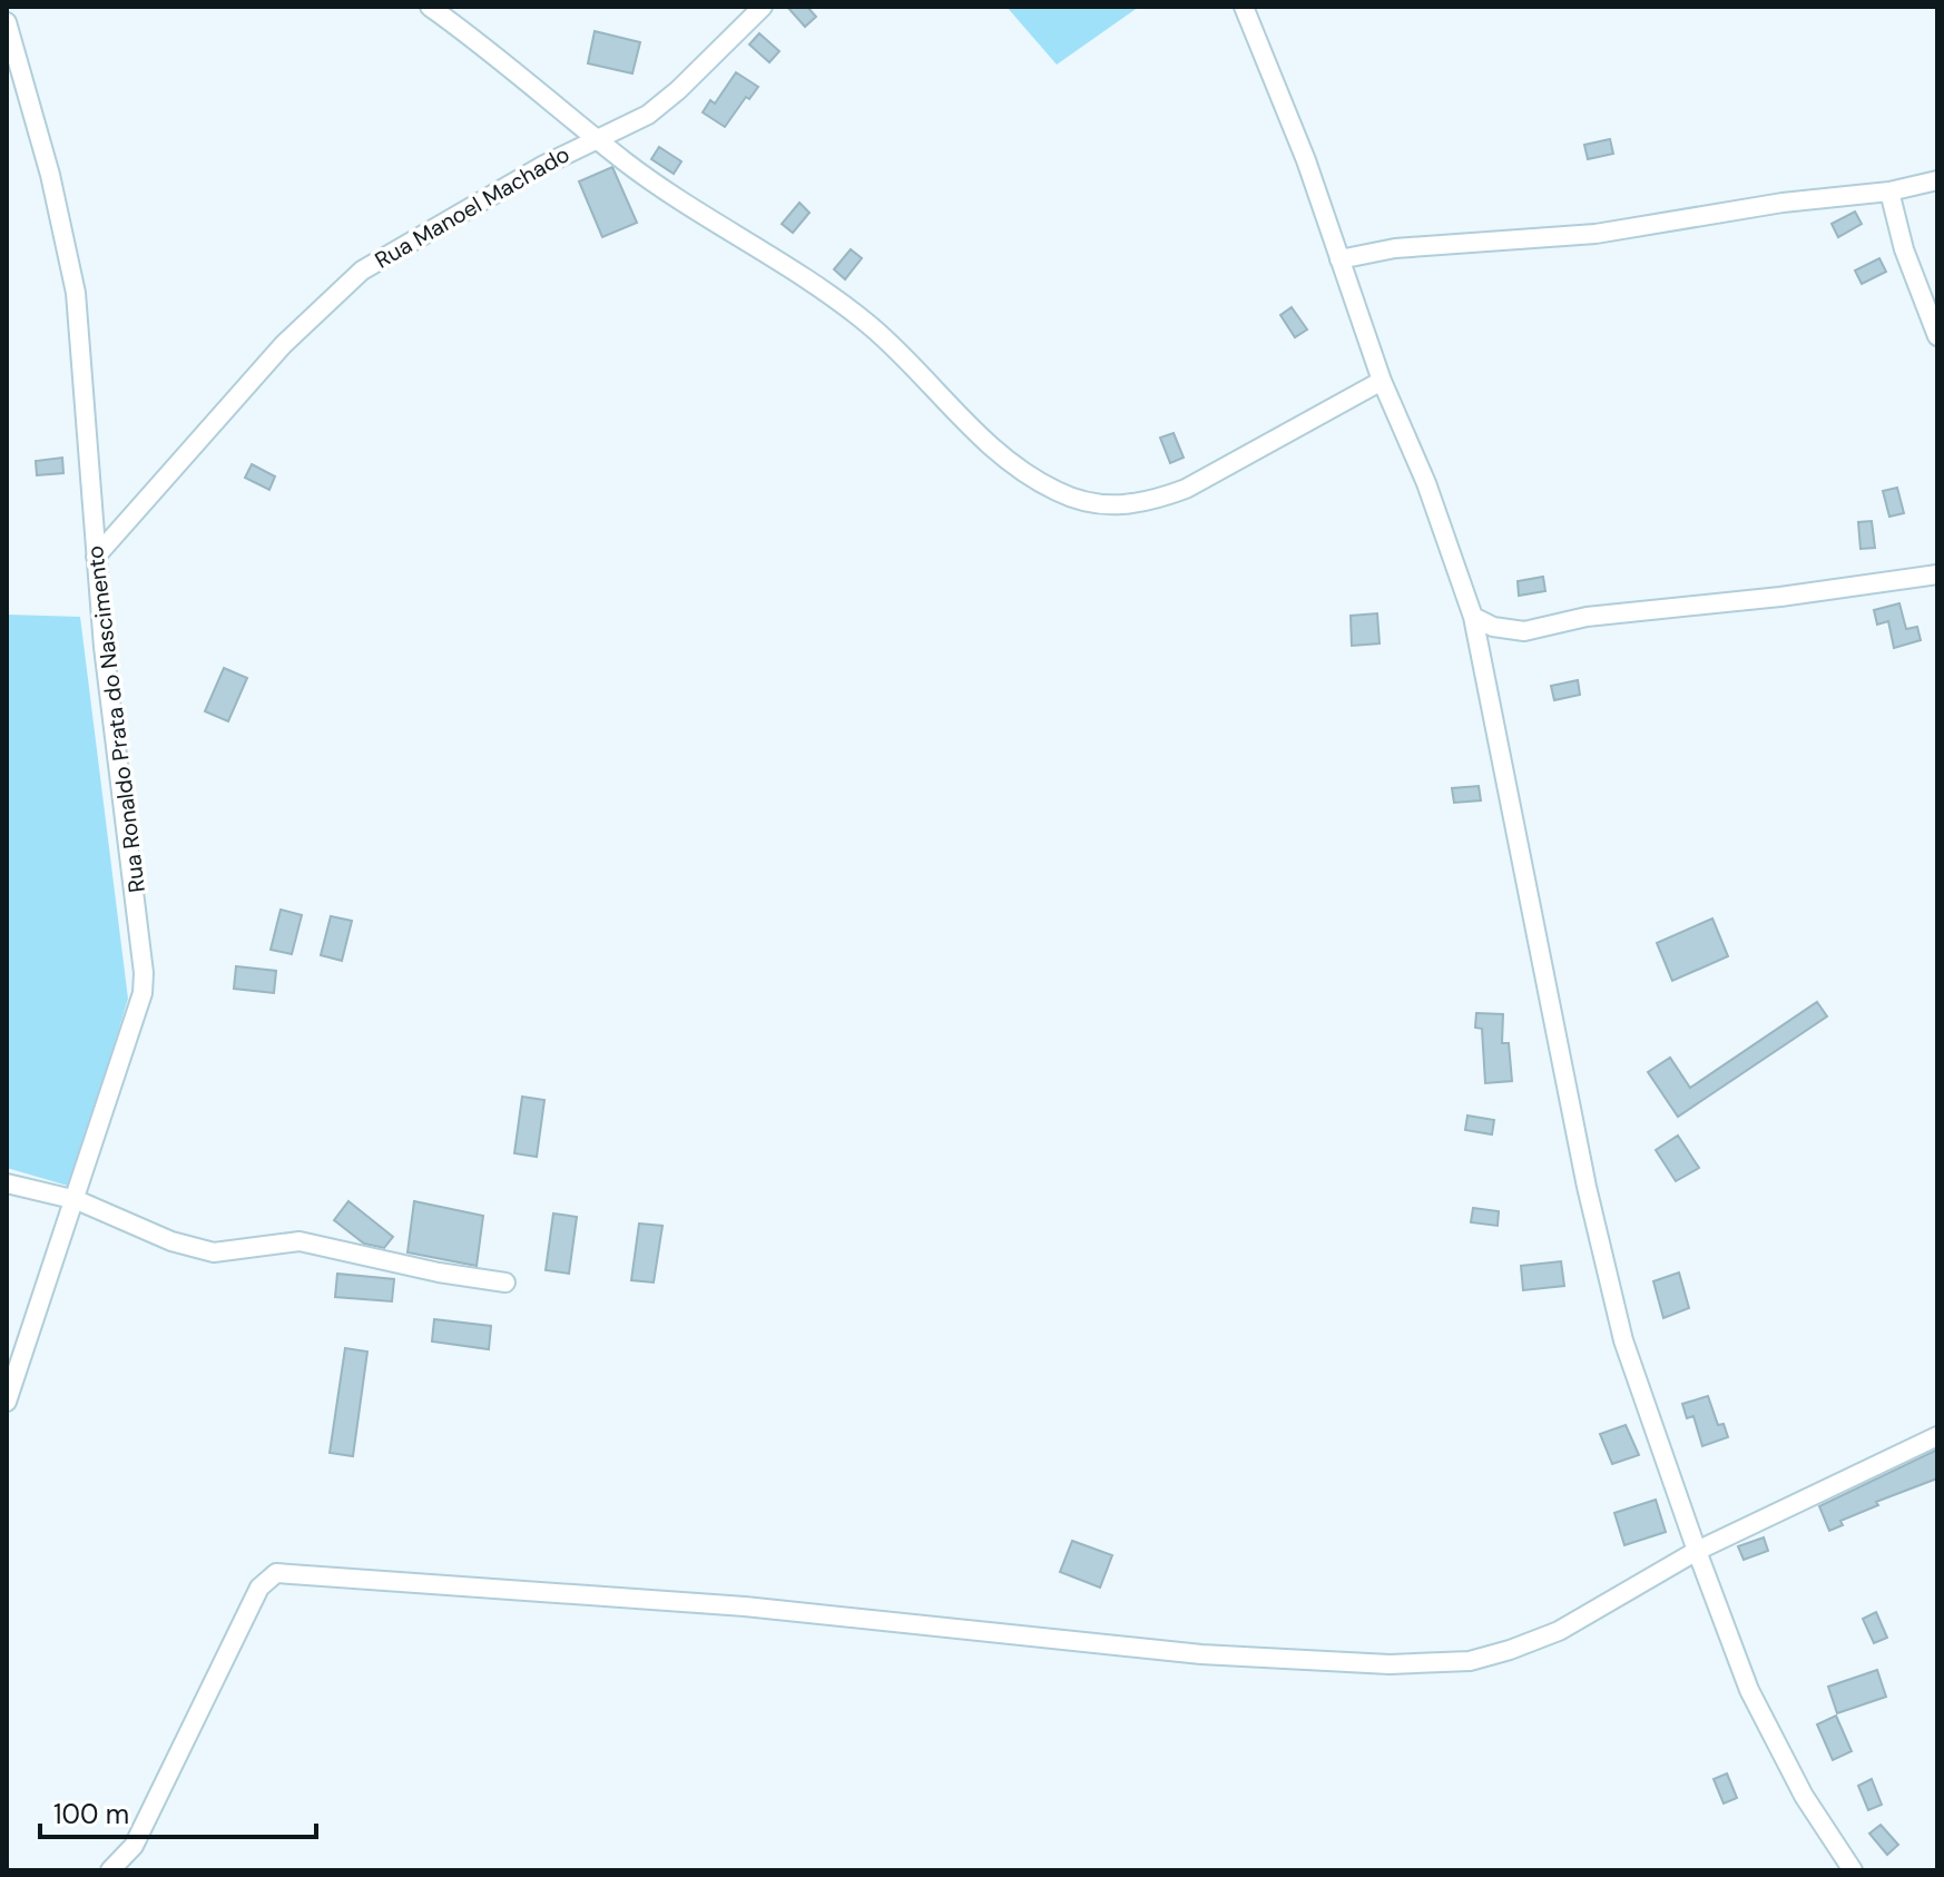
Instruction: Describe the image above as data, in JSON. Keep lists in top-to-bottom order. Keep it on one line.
{"streets":{"street":["Rua Manoel Machado","Rua Ronaldo Prata do Nascimento"]},"crossings":[["Rua Manoel Machado","Rua Ronaldo Prata do Nascimento"]],"scale_bar":"100 m"}
